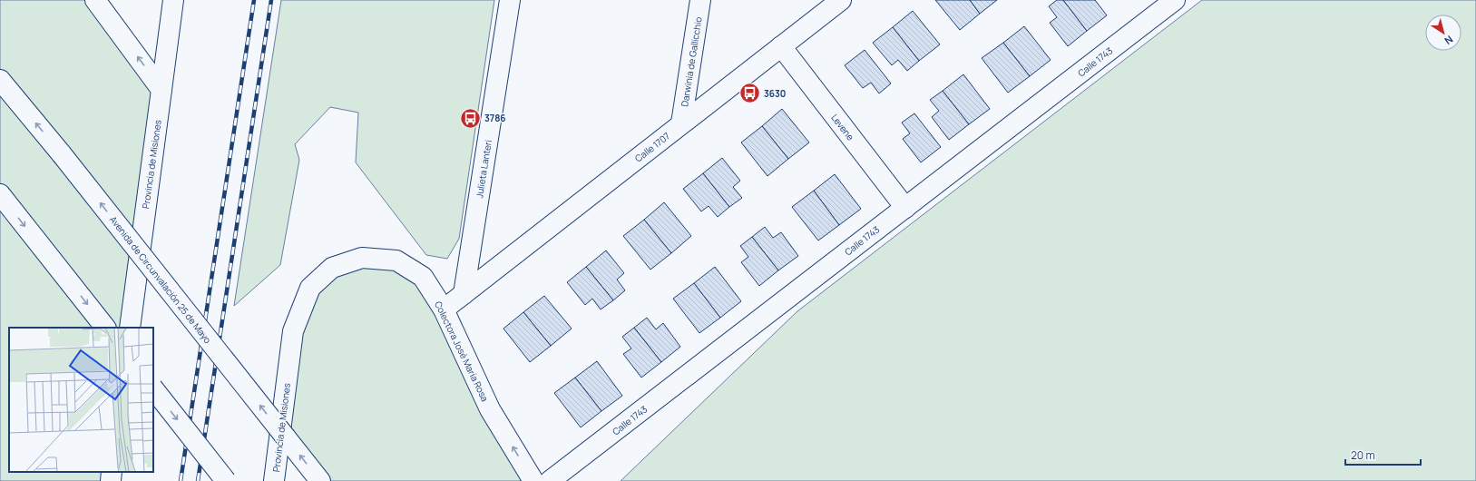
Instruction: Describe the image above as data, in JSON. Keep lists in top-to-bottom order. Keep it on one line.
{"streets":{"main road":["Darwinia de Gallicchio","Calle 1743","Levene","Calle 1707","Provincia de Misiones","Julieta Lanteri","Avenida de Circunvalación 25 de Mayo","Colectora José María Rosa"]},"crossings":[["Darwinia de Gallicchio","Calle 1707"],["Calle 1743","Levene"],["Levene","Calle 1707"],["Calle 1707","Julieta Lanteri"],["Calle 1707","Colectora José María Rosa"],["Provincia de Misiones","Colectora José María Rosa"]],"one_way":["Colectora José María Rosa"],"places":{"bus stop":["3630","3786"]},"scale_bar":"20 m","north":"bottom right"}
